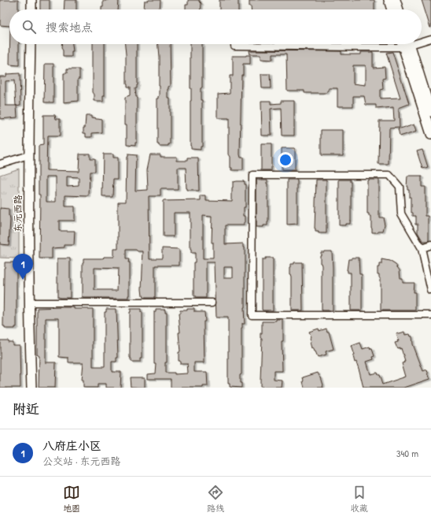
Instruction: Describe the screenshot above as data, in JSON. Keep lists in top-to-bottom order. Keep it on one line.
{"streets":{"street":["东元西路"]},"page":{"search":"搜索地点","pins":"1","heading":"附近","list":[{"mark":"1","name":"八府庄小区","note":"公交站 · 东元西路","value":"340 m"}],"nav":["地图","路线","收藏"]}}
